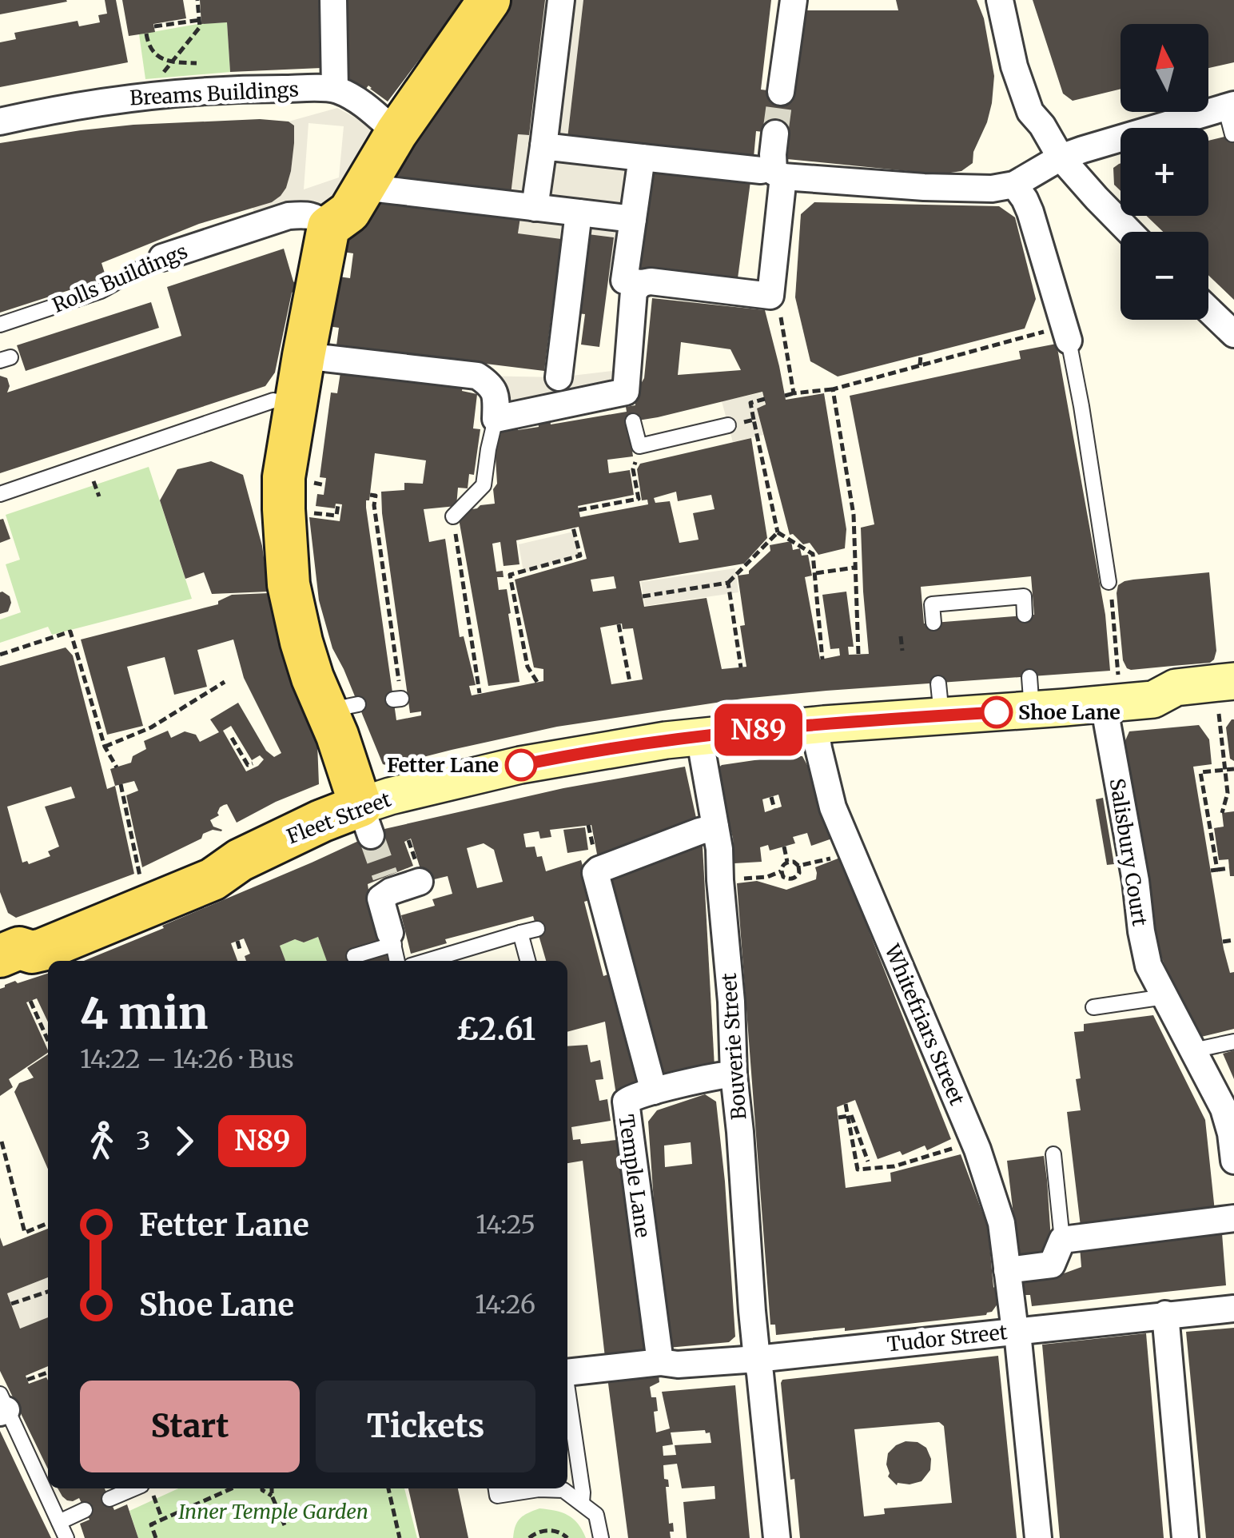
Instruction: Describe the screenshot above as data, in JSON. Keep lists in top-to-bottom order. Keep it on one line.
{"streets":{"main road":["Fleet Street"],"street":["Breams Buildings","Rolls Buildings","Salisbury Court","Whitefriars Street","Bouverie Street","Temple Lane","Tudor Street"]},"crossings":[["Fleet Street","Salisbury Court"],["Fleet Street","Whitefriars Street"],["Fleet Street","Bouverie Street"],["Whitefriars Street","Tudor Street"],["Bouverie Street","Temple Lane"],["Bouverie Street","Tudor Street"],["Temple Lane","Tudor Street"]],"parks":["Inner Temple Garden"],"places":["Shoe Lane","Fetter Lane"],"lines":["bus line N89"],"north":"top","page":{"on_map":"N89","map_buttons":["+","−"],"heading":["4 min","14:22 – 14:26 · Bus","£2.61"],"legs":["3","N89"],"list":[{"name":"Fetter Lane","value":"14:25"},{"name":"Shoe Lane","value":"14:26"}],"buttons":["Start","Tickets"]}}
